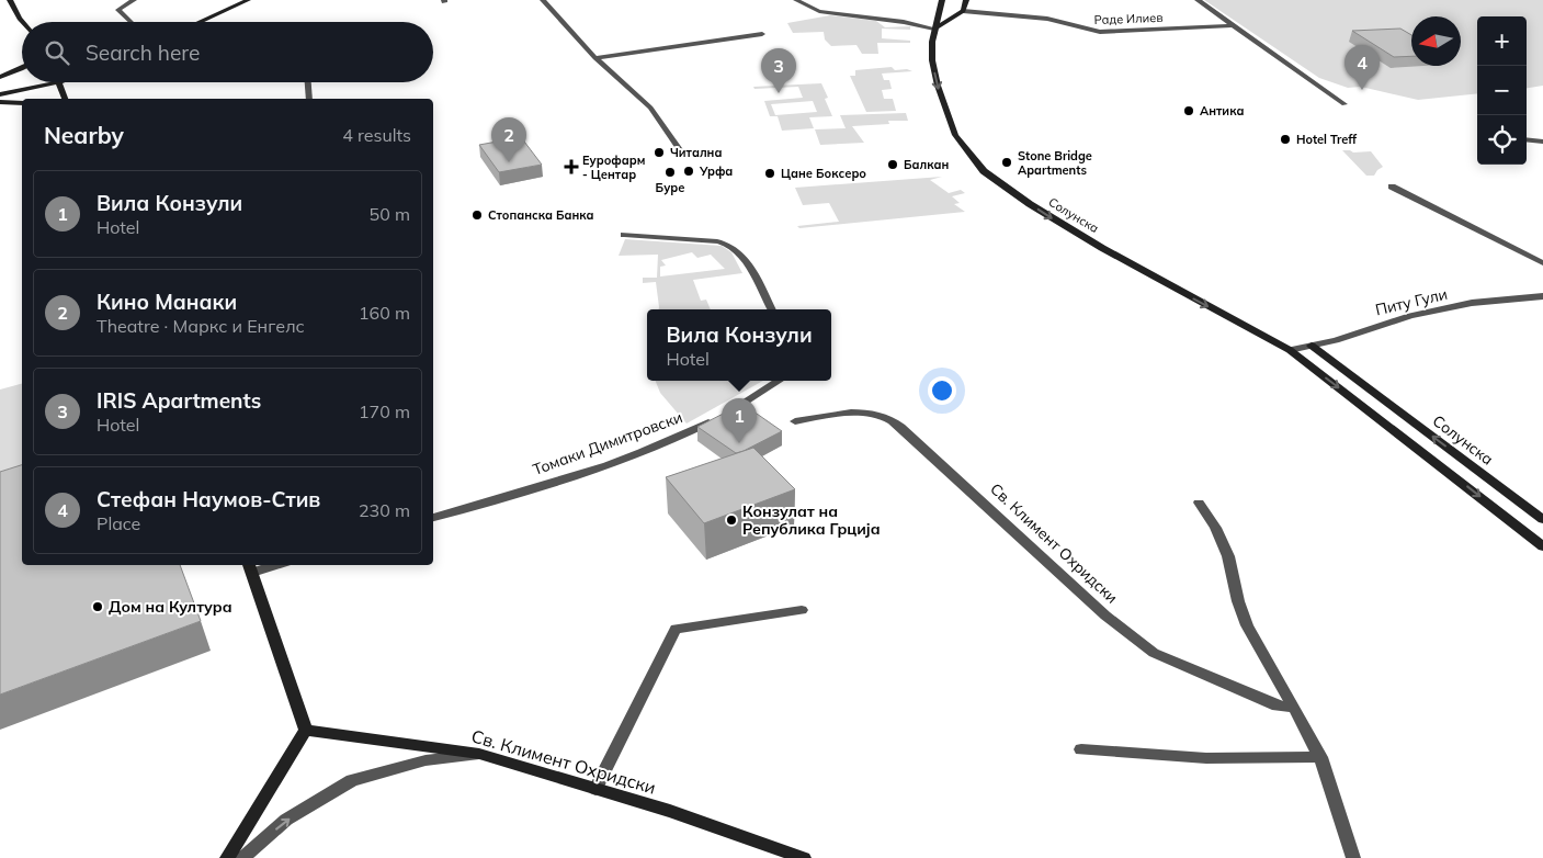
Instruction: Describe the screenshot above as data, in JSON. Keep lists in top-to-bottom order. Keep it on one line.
{"streets":{"street":["Раде Илиев","Солунска","Питу Гули","Томаки Димитровски","Св. Климент Охридски"]},"crossings":[["Солунска","Питу Гули"]],"places":{"other":["Антика","Hotel Treff","Читална","Stone Bridge Apartments","Балкан","Урфа","Буре","Цане Боксеро","Стопанска Банка","Конзулат на Република Грција","Дом на Култура"],"health":["Еурофарм - Центар"]},"north":"left","page":{"map_buttons":["+","−"],"search":"Search here","pins":["4","3","2","1"],"heading":["Nearby","4 results"],"list":[{"mark":"1","name":"Вила Конзули","note":"Hotel","value":"50 m"},{"mark":"2","name":"Кино Манаки","note":"Theatre · Маркс и Енгелс","value":"160 m"},{"mark":"3","name":"IRIS Apartments","note":"Hotel","value":"170 m"},{"mark":"4","name":"Стефан Наумов-Стив","note":"Place","value":"230 m"}],"popup":["Вила Конзули","Hotel"]}}
